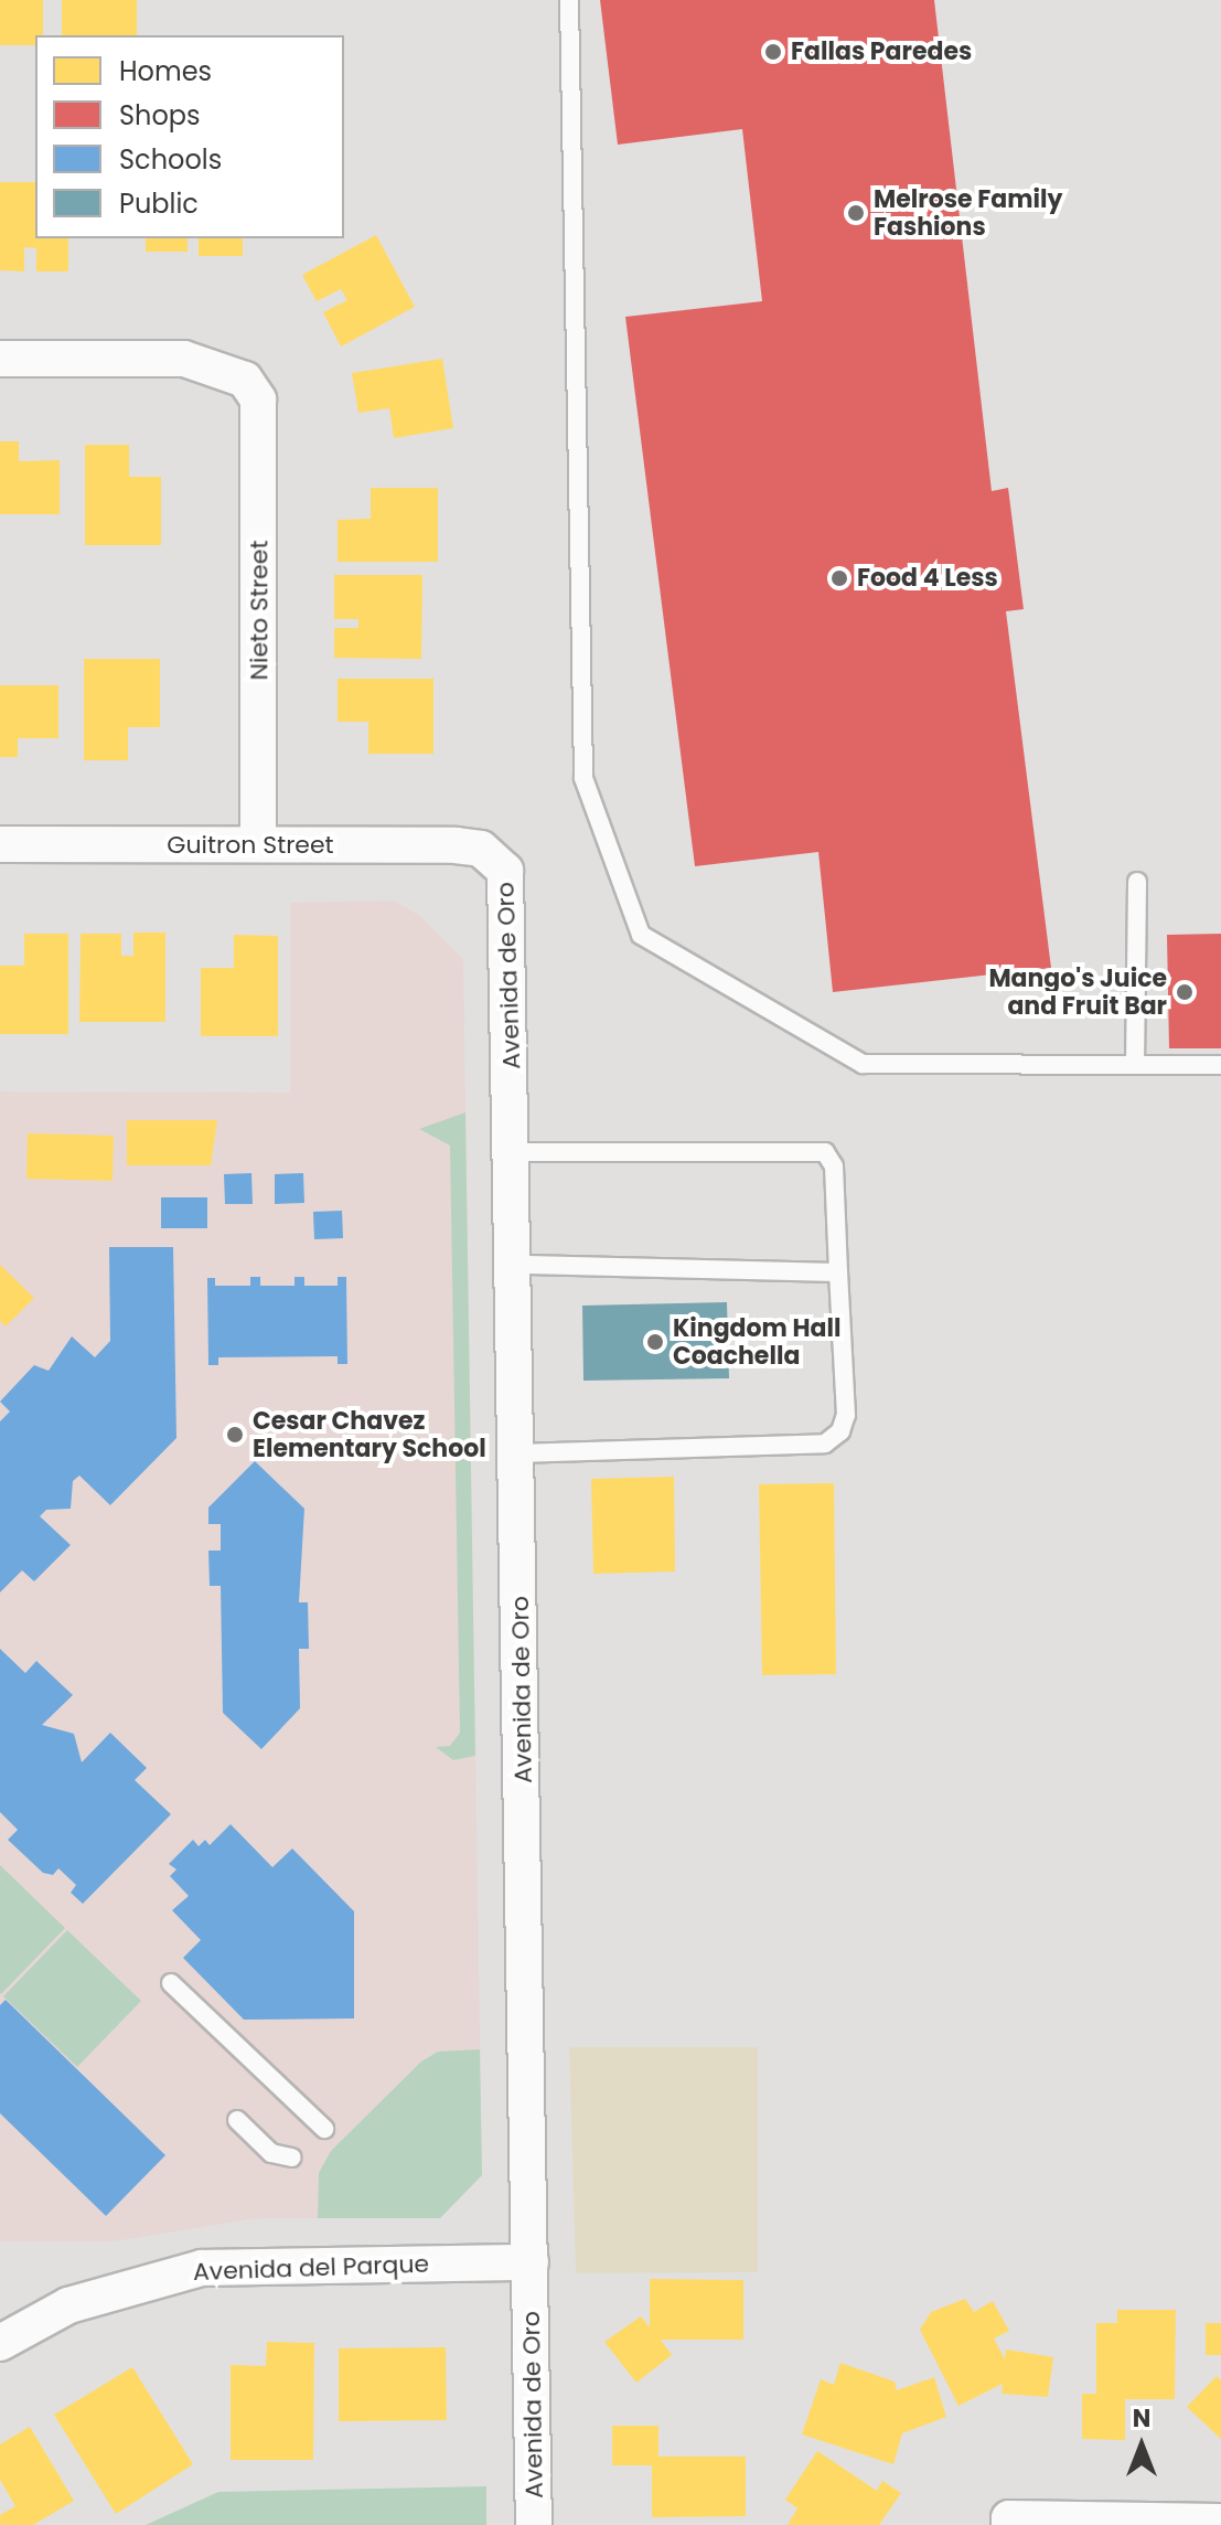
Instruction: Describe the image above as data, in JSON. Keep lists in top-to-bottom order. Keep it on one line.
{"streets":{"street":["Nieto Street","Guitron Street","Avenida de Oro","Avenida del Parque"]},"crossings":[["Nieto Street","Guitron Street"],["Guitron Street","Avenida de Oro"],["Avenida de Oro","Avenida del Parque"]],"places":["Fallas Paredes","Melrose Family Fashions","Food 4 Less","Mango's Juice and Fruit Bar","Kingdom Hall Coachella","Cesar Chavez Elementary School"],"legend":["Homes","Shops","Schools","Public"],"north":"top"}
